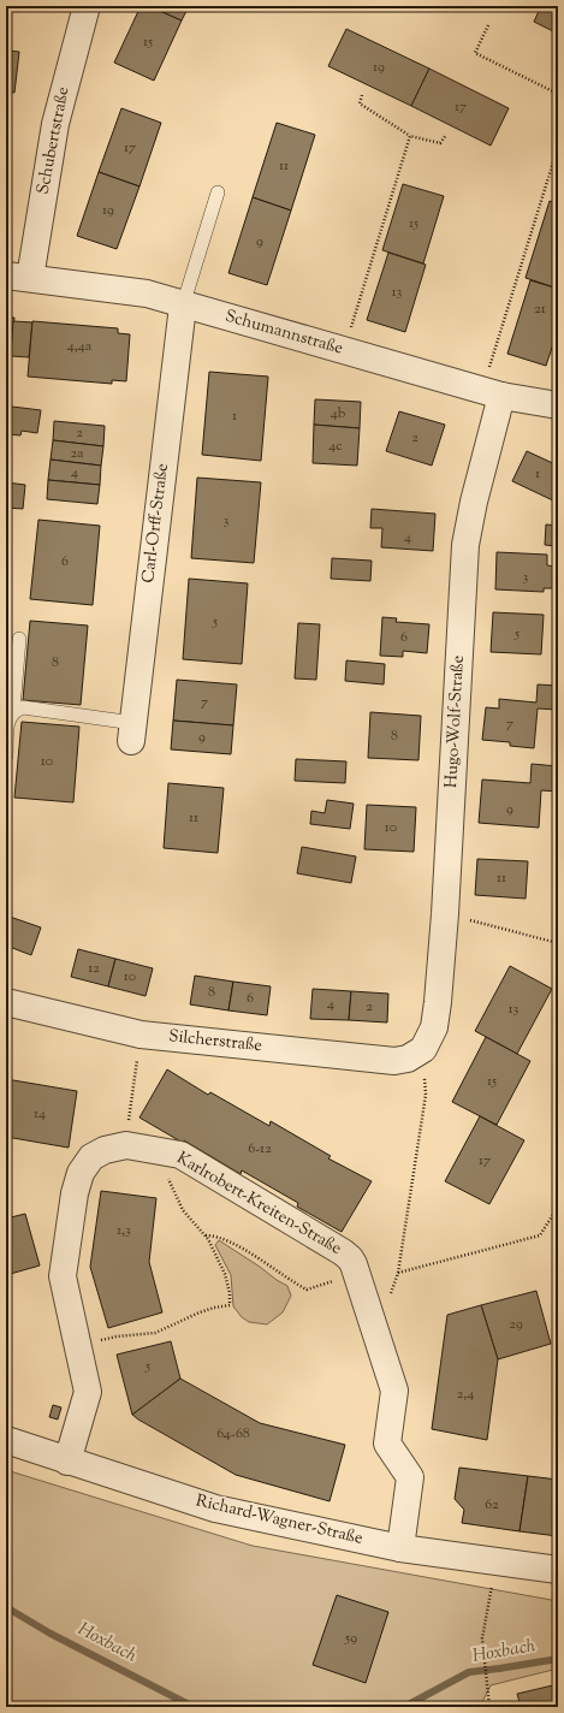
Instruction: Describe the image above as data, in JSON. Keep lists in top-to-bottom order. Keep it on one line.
{"streets":{"street":["Schubertstraße","Schumannstraße","Carl-Orff-Straße","Hugo-Wolf-Straße","Silcherstraße","Karlrobert-Kreiten-Straße","Richard-Wagner-Straße"]},"crossings":[["Schubertstraße","Schumannstraße"],["Schumannstraße","Carl-Orff-Straße"],["Schumannstraße","Hugo-Wolf-Straße"],["Hugo-Wolf-Straße","Silcherstraße"],["Karlrobert-Kreiten-Straße","Richard-Wagner-Straße"]],"water":["Hoxbach"],"house_numbers":["15","19","17","17","11","19","15","9","13","21","4,4a","4b","1","2","2","4c","2a","4","1","3","4","6","3","5","5","6","8","7","7","8","9","10","9","11","10","11","12","10","8","6","4","2","13","15","14","6-12","17","1,3","29","5","2,4","64-68","62","59"]}
